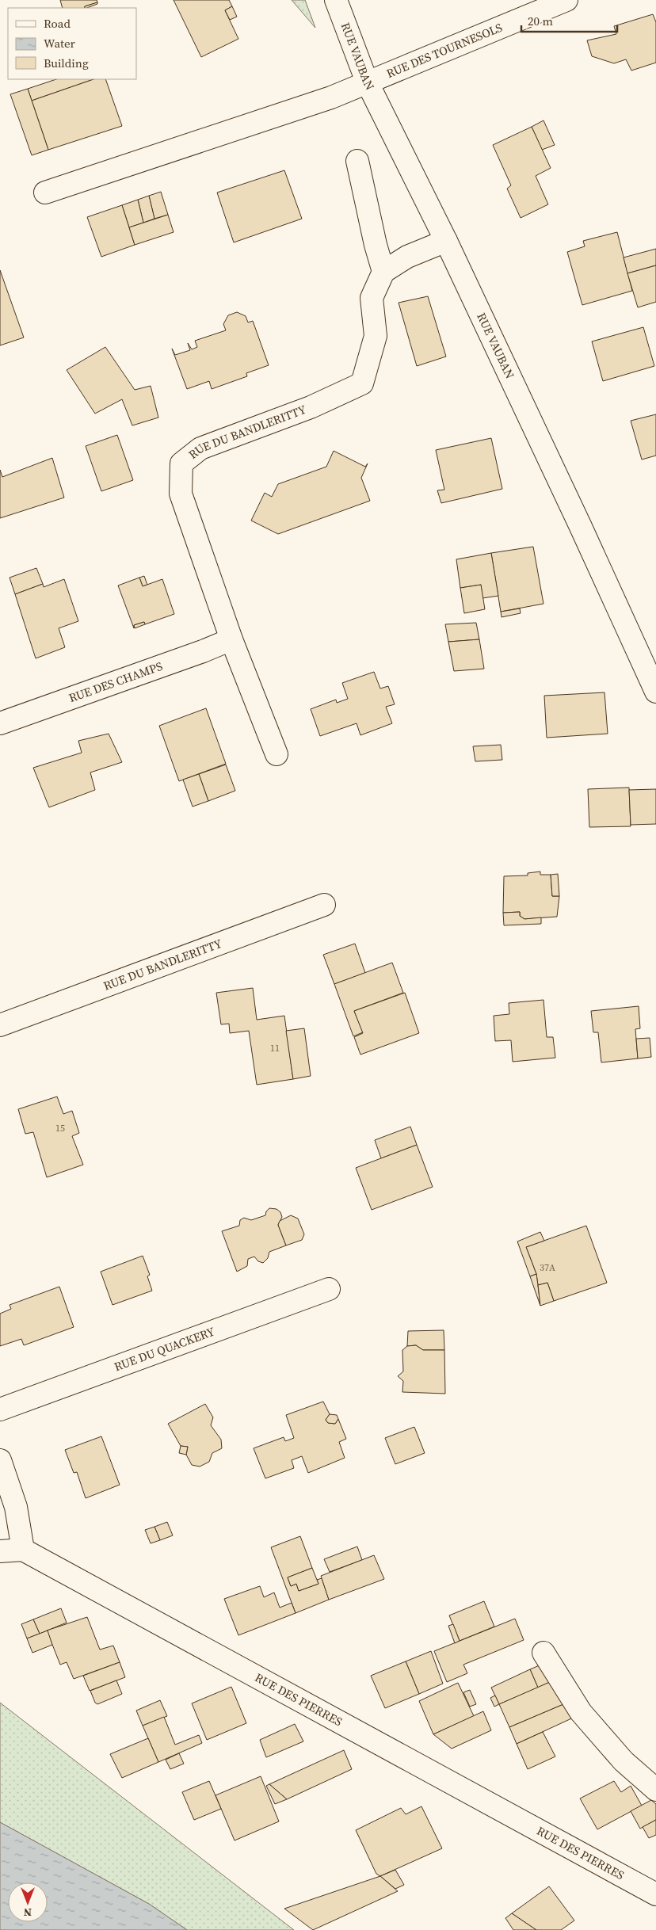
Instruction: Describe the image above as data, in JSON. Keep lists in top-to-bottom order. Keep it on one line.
{"streets":{"street":["RUE DES TOURNESOLS","RUE VAUBAN","RUE DU BANDLERITTY","RUE DES CHAMPS","RUE DU QUACKERY","RUE DES PIERRES"]},"crossings":[["RUE DES TOURNESOLS","RUE VAUBAN"],["RUE DU BANDLERITTY","RUE DES CHAMPS"]],"house_numbers":["11","15","37A"],"legend":["Road","Water","Building"],"scale_bar":"20 m","north":"bottom"}
